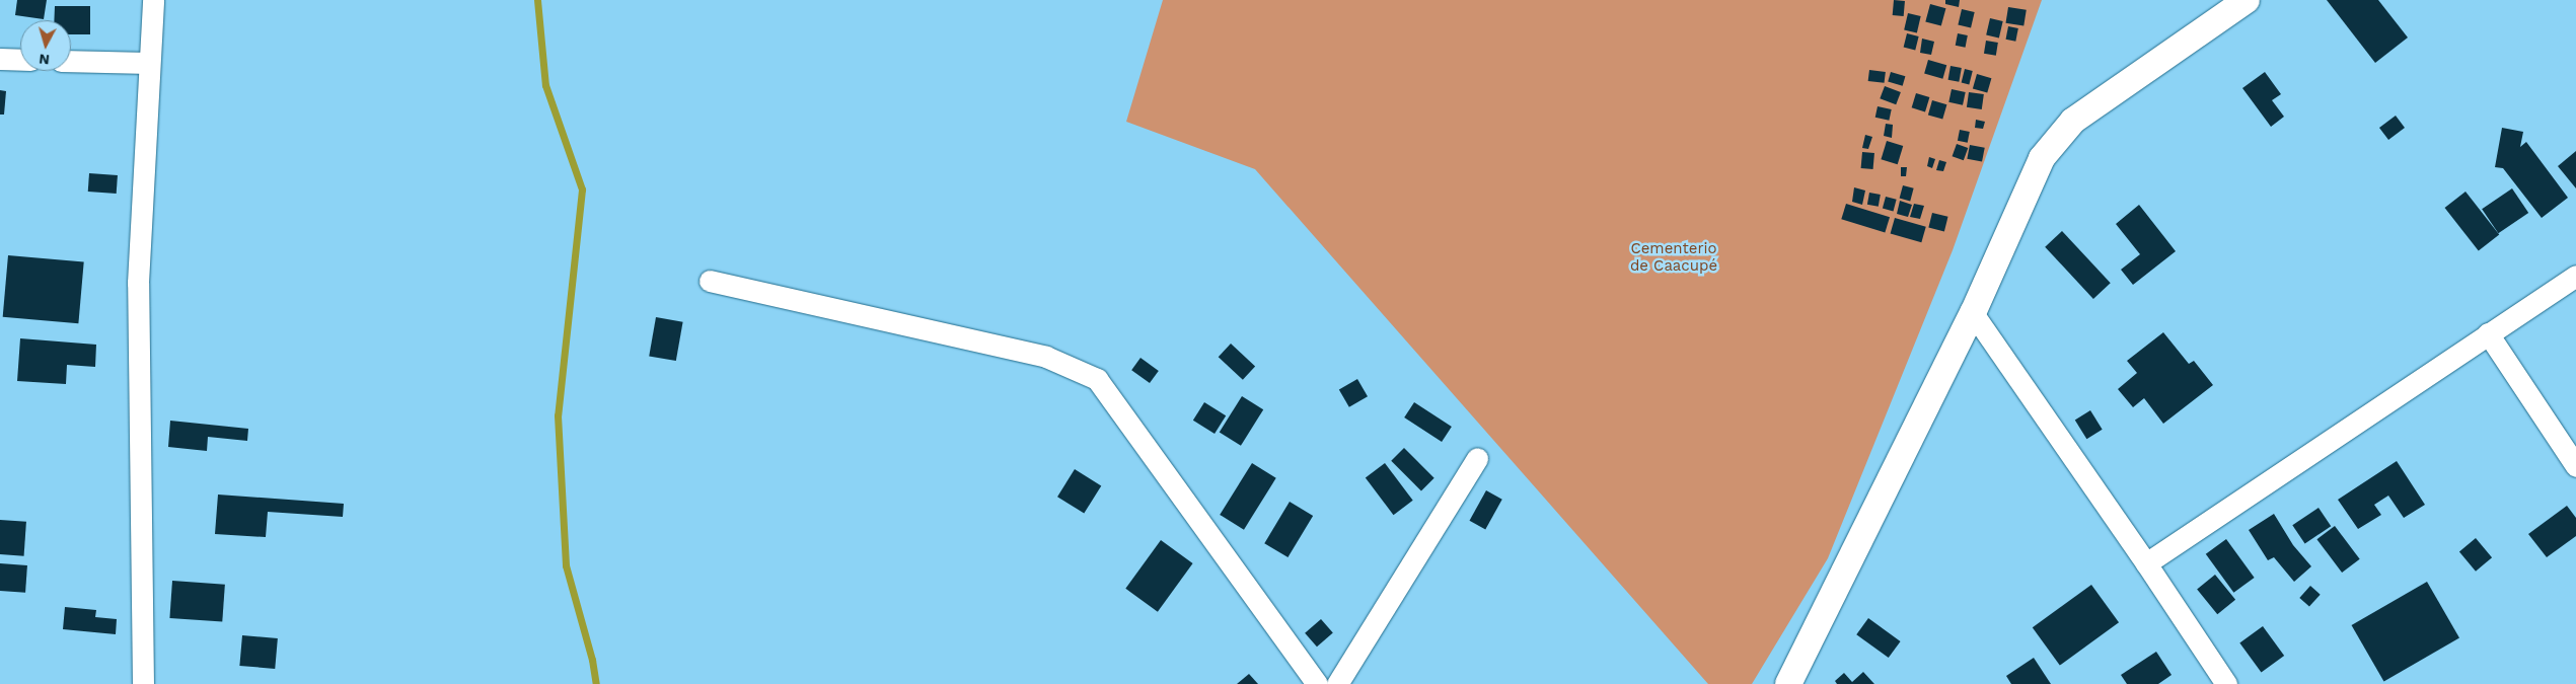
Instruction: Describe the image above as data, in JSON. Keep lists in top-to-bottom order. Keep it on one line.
{"parks":["Cementerio de Caacupé"],"north":"bottom"}
